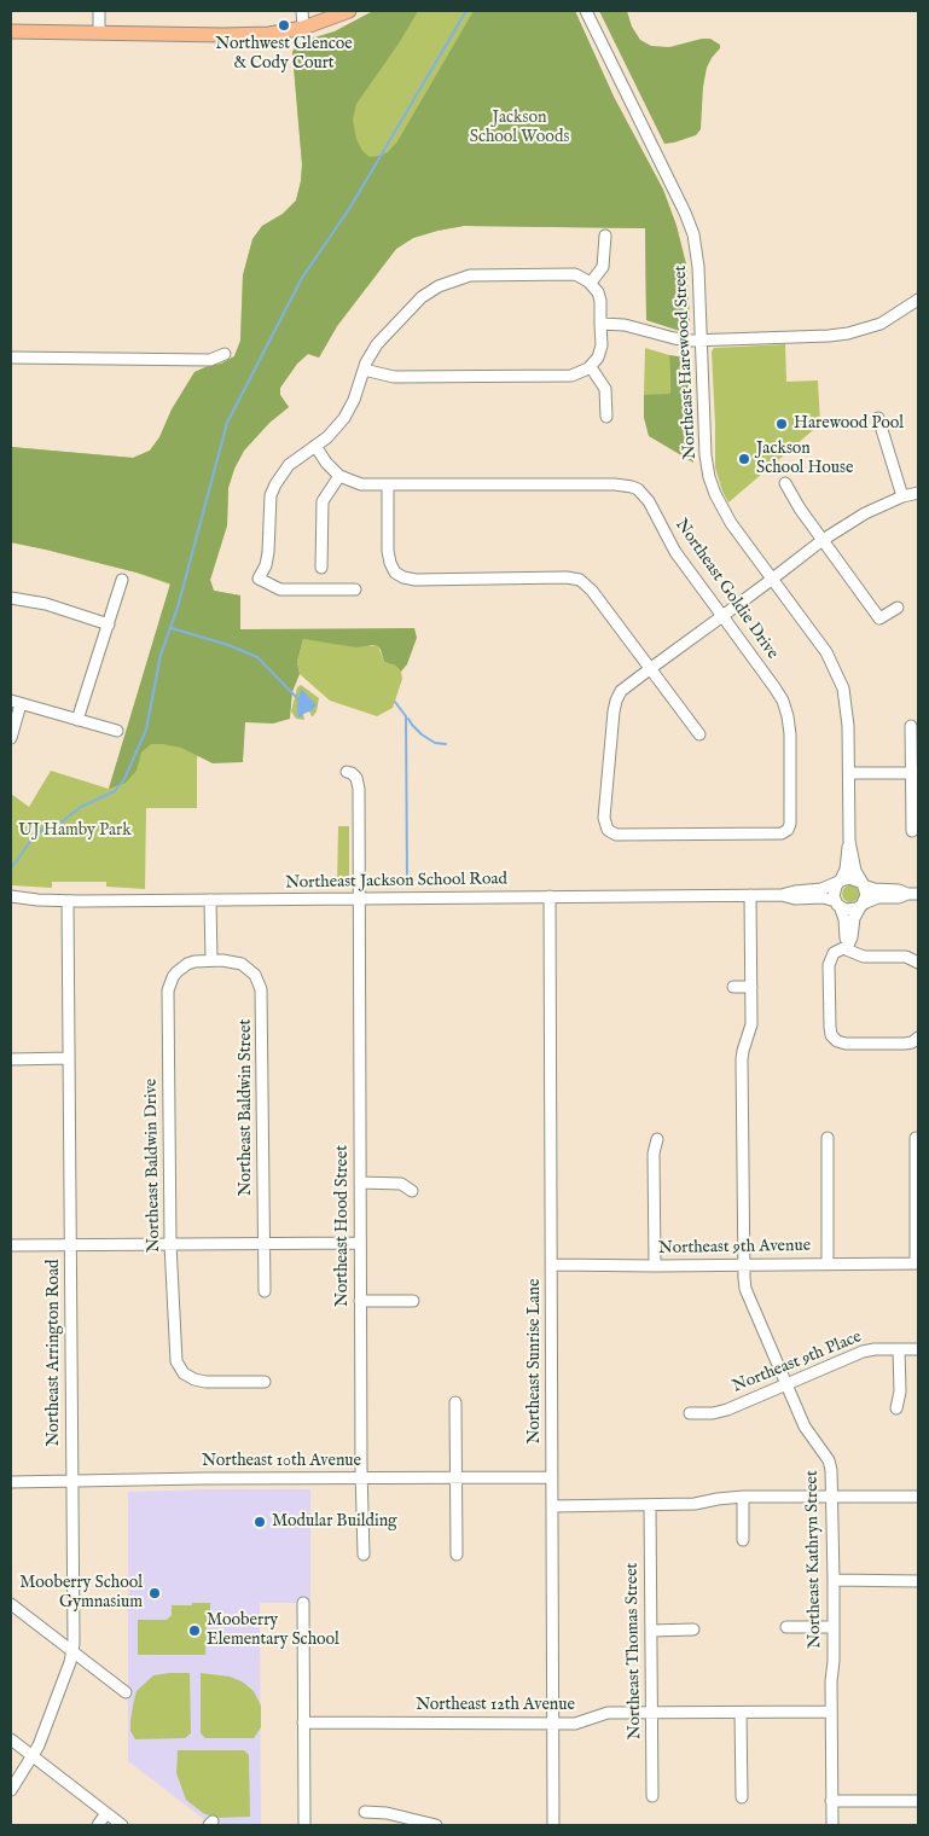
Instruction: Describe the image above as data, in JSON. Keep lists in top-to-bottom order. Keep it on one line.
{"streets":{"street":["Northeast Harewood Street","Northeast Goldie Drive","Northeast Jackson School Road","Northeast Baldwin Street","Northeast Baldwin Drive","Northeast Hood Street","Northeast 9th Avenue","Northeast Arrington Road","Northeast Sunrise Lane","Northeast 9th Place","Northeast 10th Avenue","Northeast Kathryn Street","Northeast Thomas Street","Northeast 12th Avenue"]},"crossings":[["Northeast Harewood Street","Northeast Jackson School Road"],["Northeast Jackson School Road","Northeast Hood Street"],["Northeast Jackson School Road","Northeast Arrington Road"],["Northeast Jackson School Road","Northeast Sunrise Lane"],["Northeast Jackson School Road","Northeast Kathryn Street"],["Northeast Baldwin Street","Northeast Baldwin Drive"],["Northeast Hood Street","Northeast 10th Avenue"],["Northeast 9th Avenue","Northeast Sunrise Lane"],["Northeast 9th Avenue","Northeast Kathryn Street"],["Northeast Arrington Road","Northeast 10th Avenue"],["Northeast Sunrise Lane","Northeast 10th Avenue"],["Northeast Sunrise Lane","Northeast 12th Avenue"],["Northeast 9th Place","Northeast Kathryn Street"],["Northeast Kathryn Street","Northeast 12th Avenue"],["Northeast Thomas Street","Northeast 12th Avenue"]],"parks":["Jackson School Woods","UJ Hamby Park"],"places":["Northwest Glencoe & Cody Court","Harewood Pool","Jackson School House","Modular Building","Mooberry School Gymnasium","Mooberry Elementary School"]}
